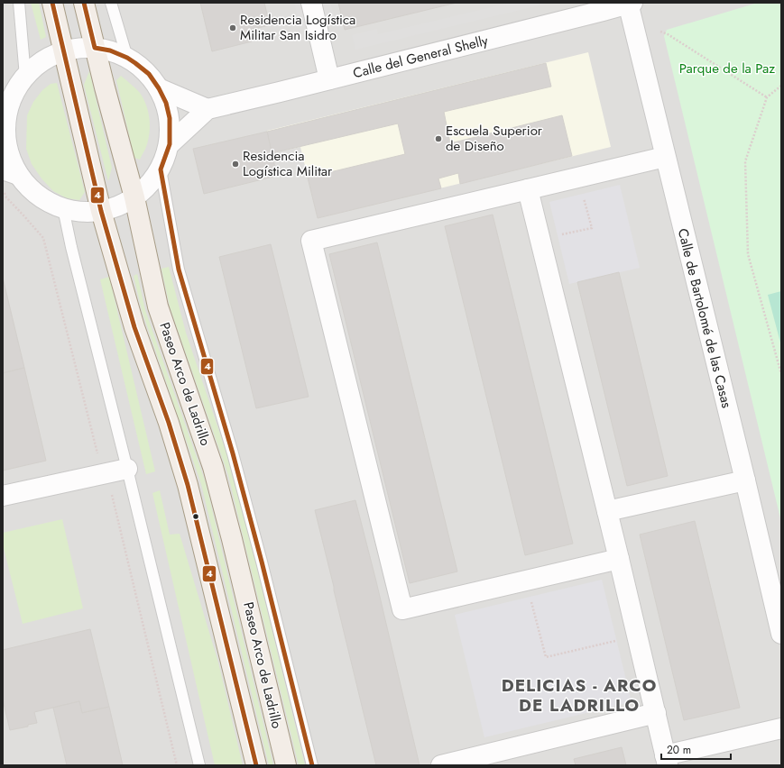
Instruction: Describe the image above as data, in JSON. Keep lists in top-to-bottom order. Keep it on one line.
{"streets":{"main road":["Paseo Arco de Ladrillo"],"street":["Calle del General Shelly","Calle de Bartolomé de las Casas"]},"crossings":[["Calle del General Shelly","Calle de Bartolomé de las Casas"]],"districts":["DELICIAS - ARCO DE LADRILLO"],"parks":["Parque de la Paz"],"places":["Residencia Logística Militar San Isidro","Escuela Superior de Diseño","Residencia Logística Militar"],"lines":["transit line 4"],"scale_bar":"20 m"}
